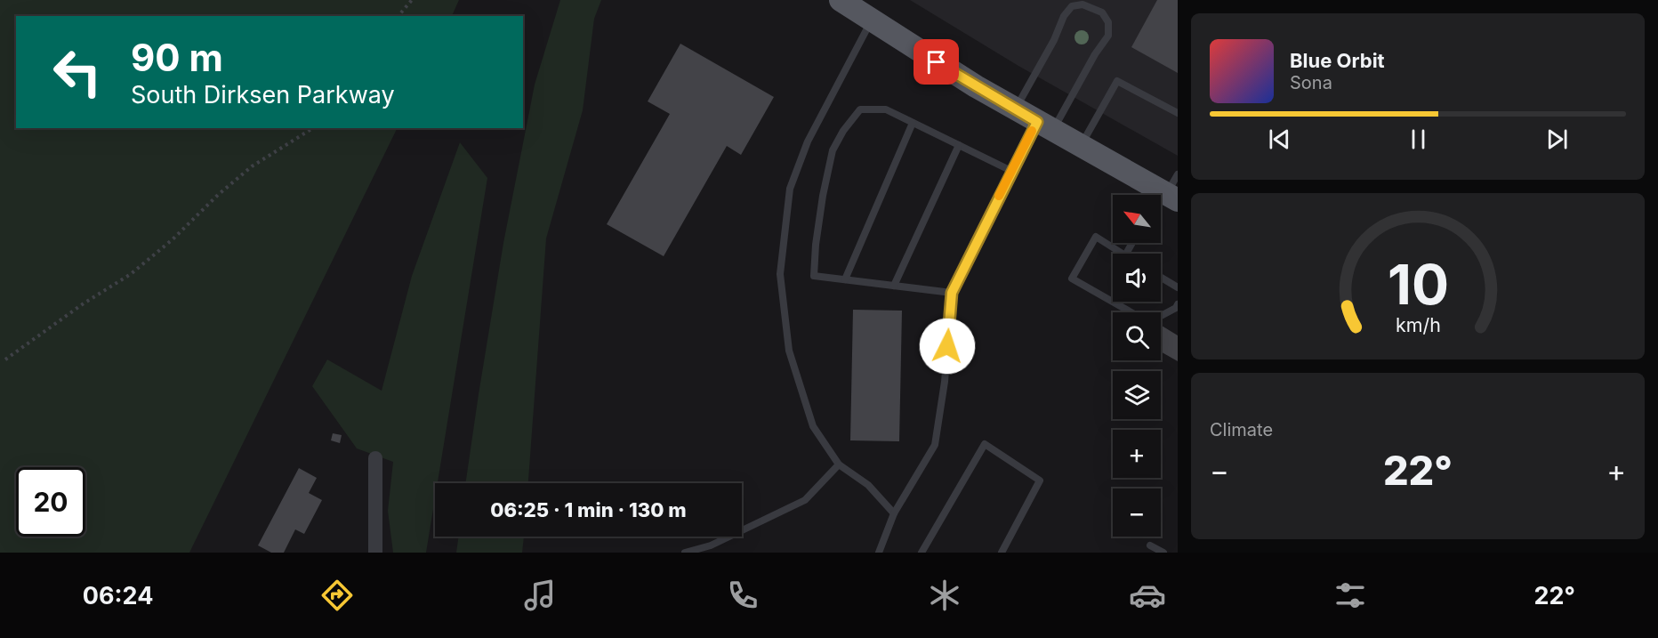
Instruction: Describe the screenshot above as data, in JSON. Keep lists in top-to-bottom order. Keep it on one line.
{"north":"top left","page":{"turn":["90 m","South Dirksen Parkway"],"song":["Blue Orbit","Sona"],"map_buttons":["+","−"],"tile":"Climate","heat":["−","22°","+"],"limit":"20","trip":"06:25 · 1 min · 130 m","tabs":["06:24","22°"],"gauge":["10","km/h"]}}
